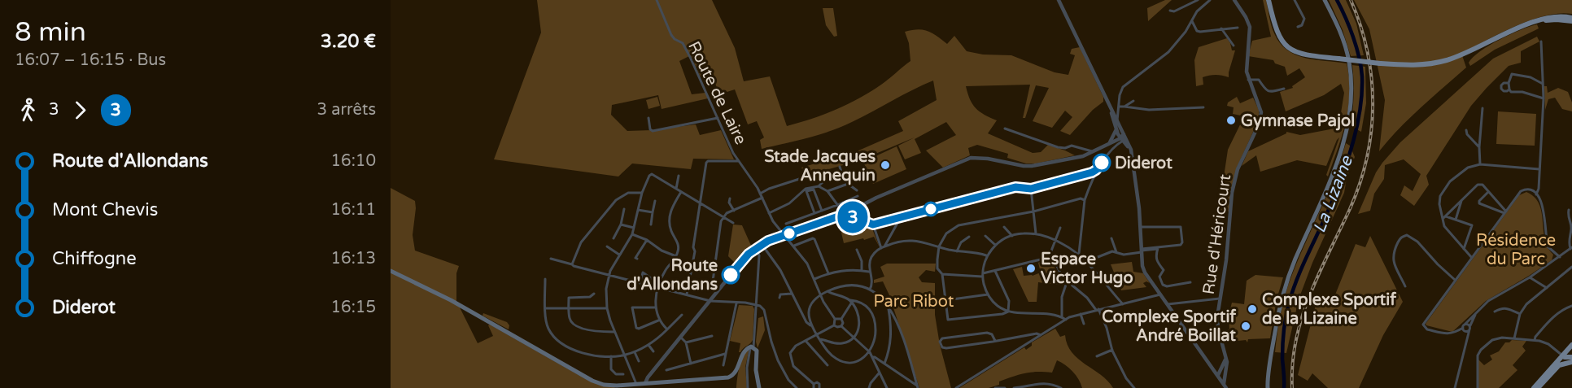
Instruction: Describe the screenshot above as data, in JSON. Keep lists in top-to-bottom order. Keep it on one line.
{"streets":{"street":["Route de Laire","Rue d'Héricourt"]},"water":["La Lizaine"],"parks":["Résidence du Parc","Parc Ribot"],"places":["Gymnase Pajol","Diderot","Stade Jacques Annequin","Espace Victor Hugo","Route d'Allondans","Complexe Sportif de la Lizaine","Complexe Sportif André Boillat"],"lines":["bus line 3"],"page":{"heading":["8 min","16:07 – 16:15 · Bus","3.20 €"],"on_map":"3","legs":["3","3","3 arrêts"],"list":[{"name":"Route d'Allondans","value":"16:10"},{"name":"Mont Chevis","value":"16:11"},{"name":"Chiffogne","value":"16:13"},{"name":"Diderot","value":"16:15"}]}}
